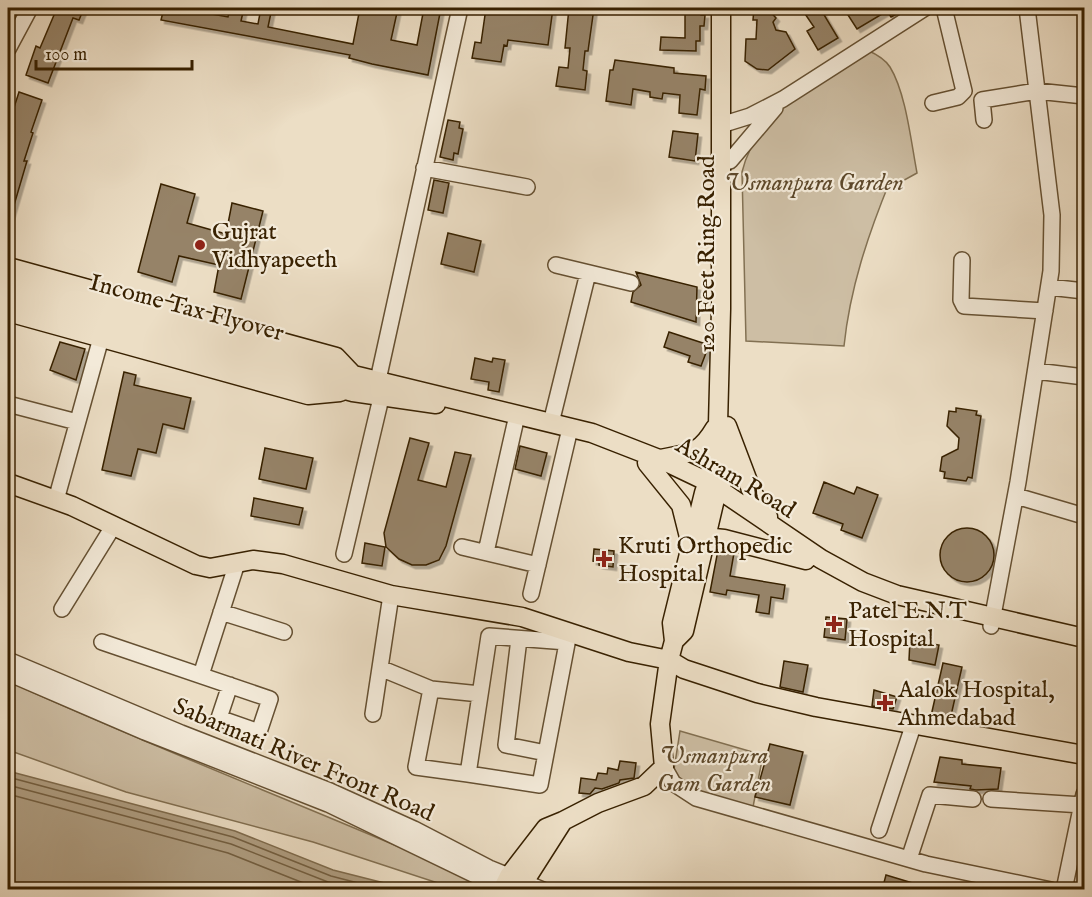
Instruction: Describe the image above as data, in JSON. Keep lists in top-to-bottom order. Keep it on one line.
{"streets":{"main road":["120 Feet Ring Road","Income Tax Flyover","Ashram Road"],"street":["Sabarmati River Front Road"]},"crossings":[["120 Feet Ring Road","Ashram Road"],["Income Tax Flyover","Ashram Road"]],"parks":["Usmanpura Garden","Usmanpura Gam Garden"],"places":{"other":["Gujrat Vidhyapeeth"],"health":["Kruti Orthopedic Hospital","Patel E.N.T Hospital","Aalok Hospital, Ahmedabad"]},"scale_bar":"100 m"}
